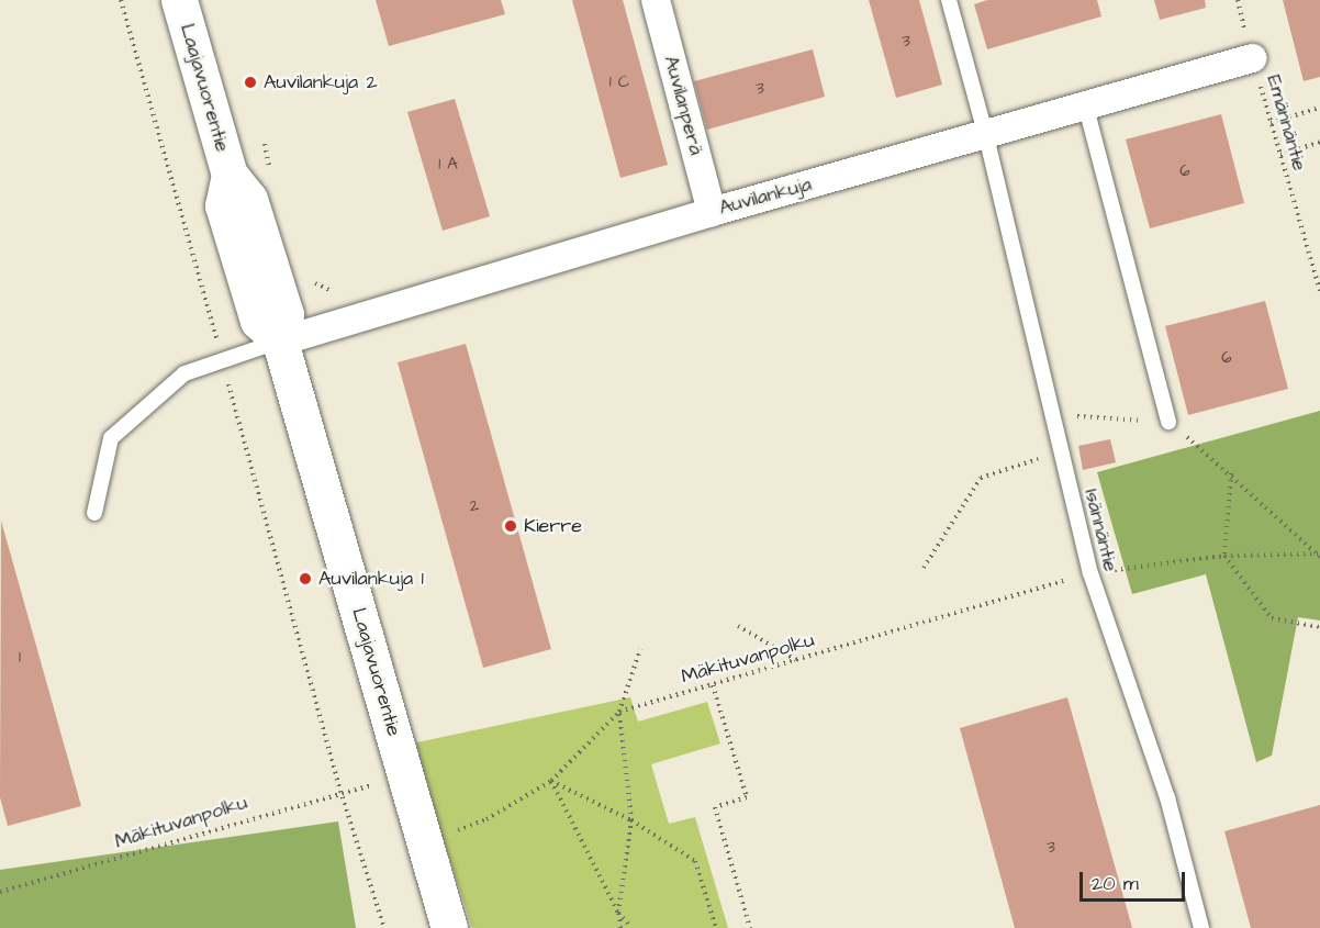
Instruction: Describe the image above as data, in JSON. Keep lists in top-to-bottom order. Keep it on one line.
{"streets":{"main road":["Laajavuorentie"],"street":["Auvilanperä","Auvilankuja"],"lane":["Isännäntie"],"path":["Emännäntie","Mäkituvanpolku"]},"crossings":[["Laajavuorentie","Auvilankuja"],["Auvilanperä","Auvilankuja"],["Emännäntie","Auvilankuja"],["Auvilankuja","Isännäntie"],["Isännäntie","Mäkituvanpolku"]],"places":["Auvilankuja 2","Kierre","Auvilankuja 1"],"house_numbers":["3","1 C","3","1 A","6","6","2","1","3"],"scale_bar":"20 m"}
